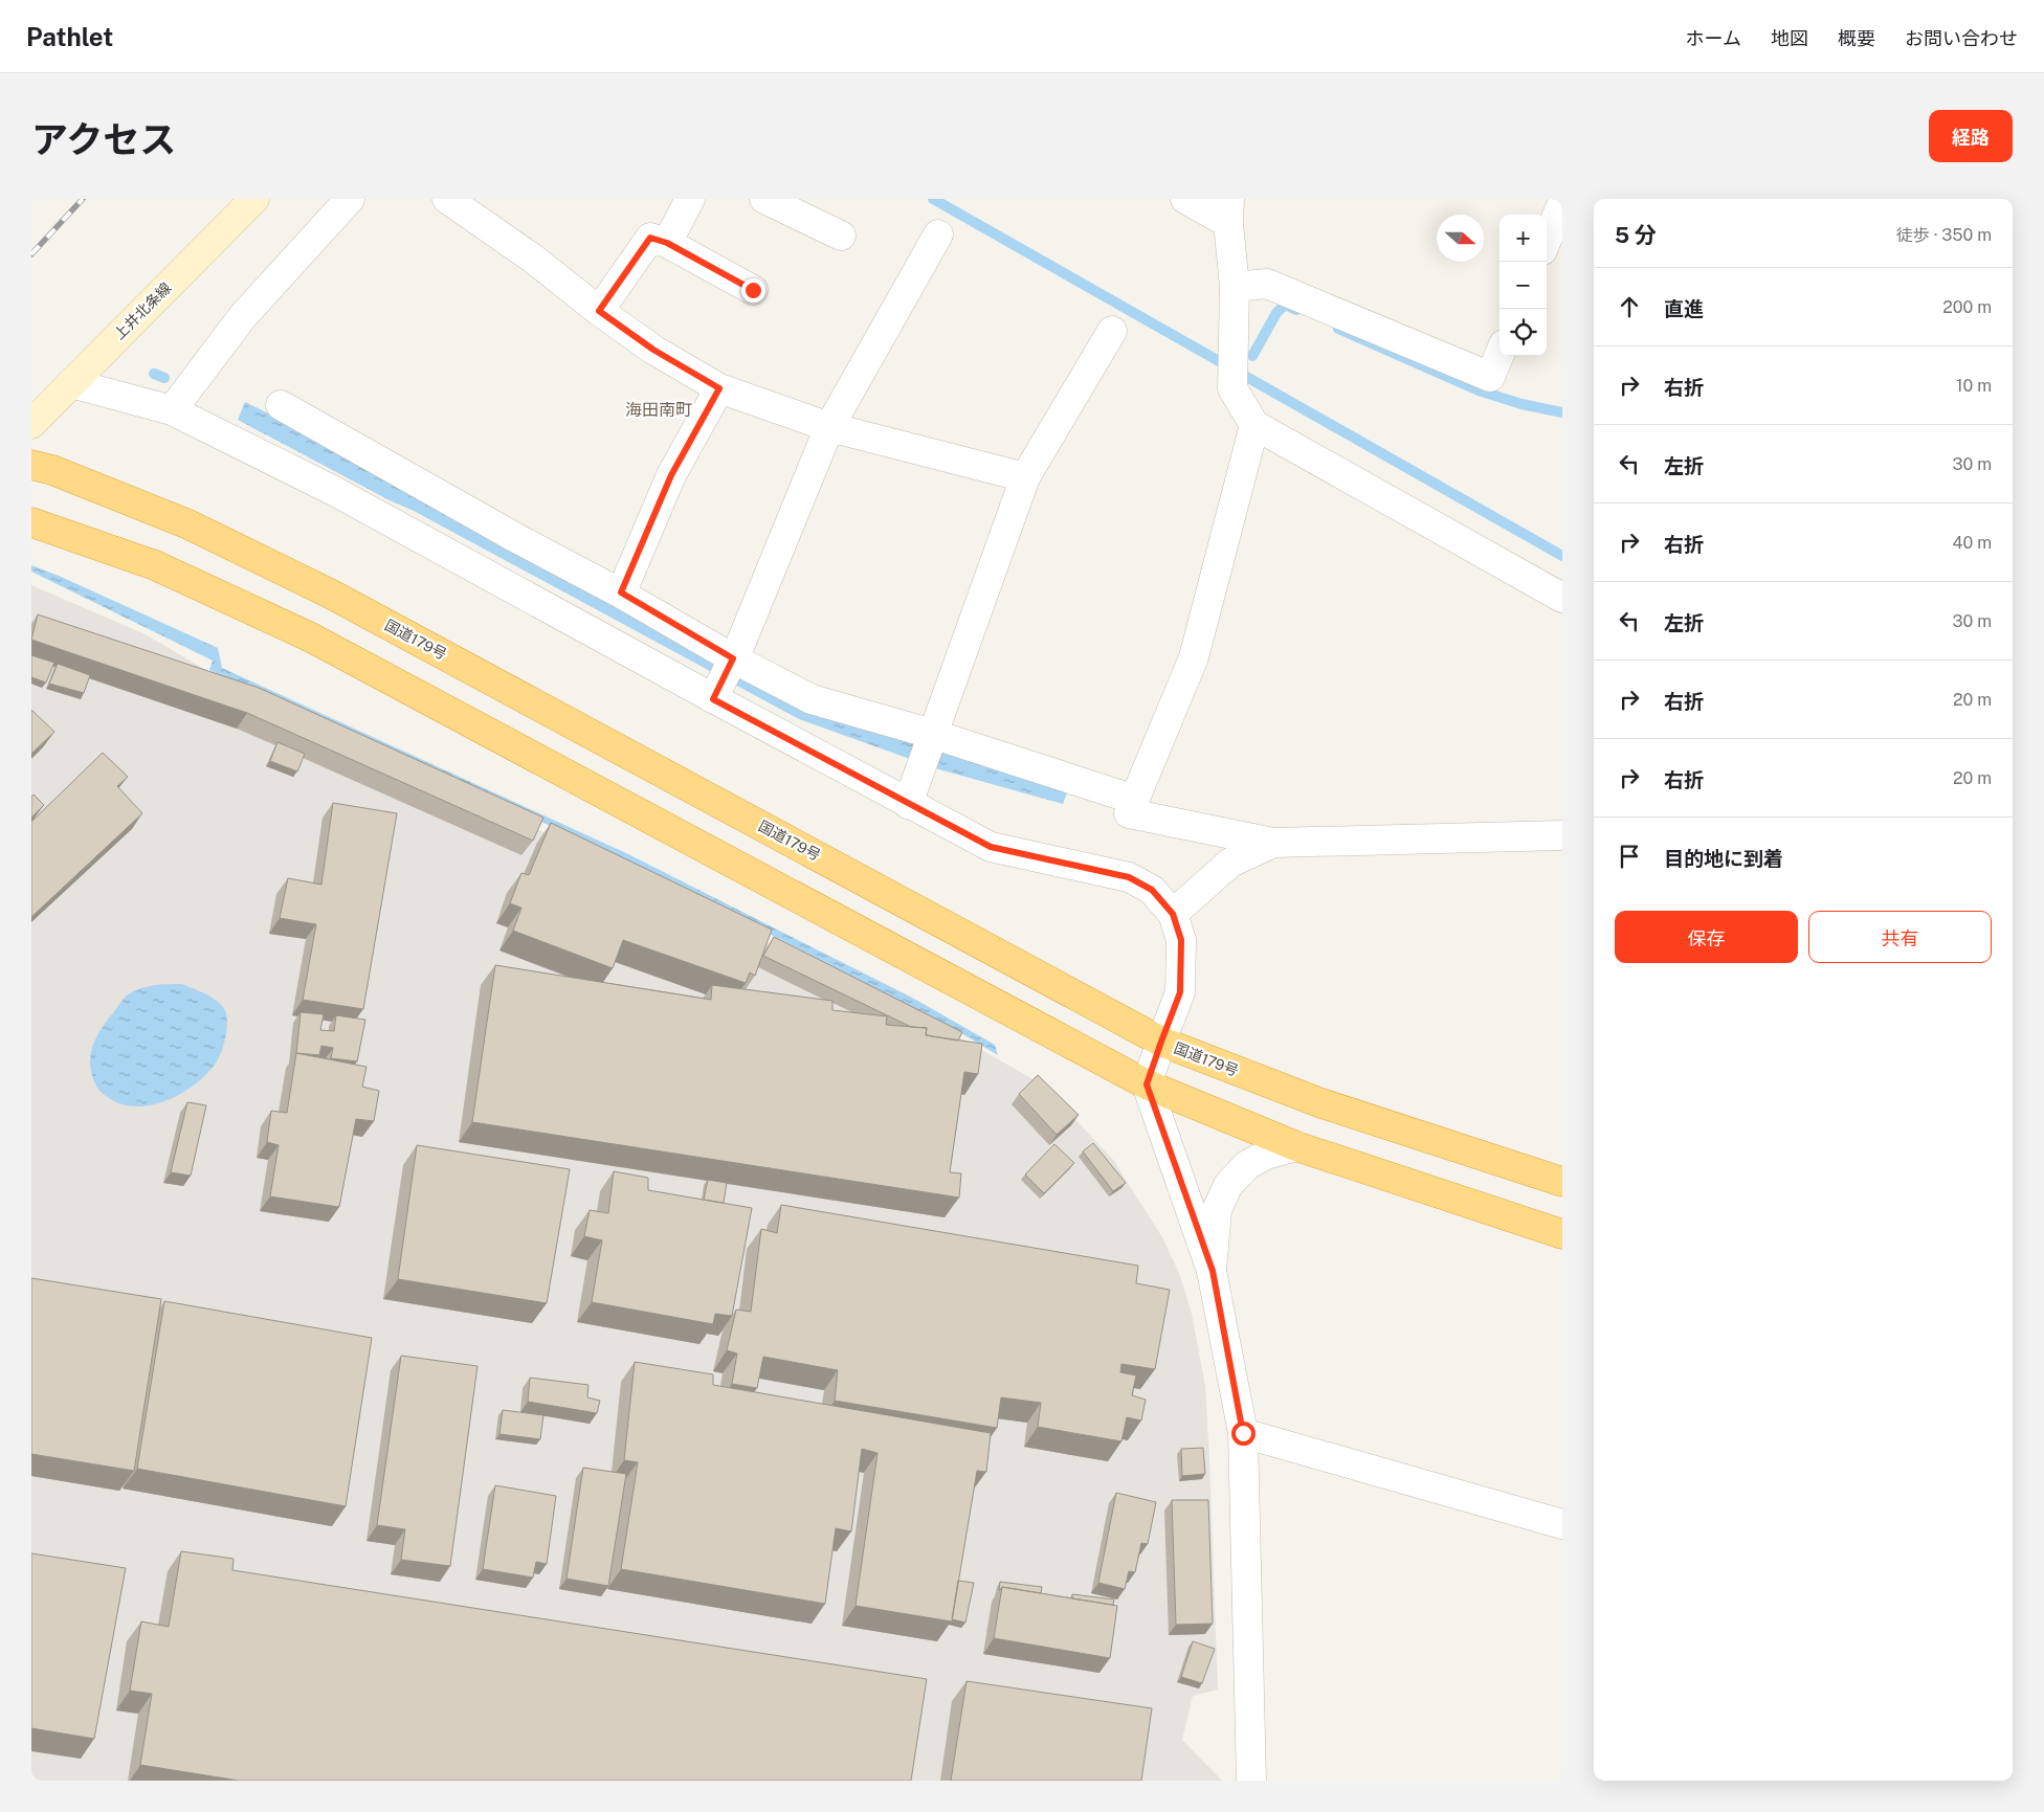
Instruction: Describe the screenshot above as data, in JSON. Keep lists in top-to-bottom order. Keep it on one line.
{"streets":{"highway":["国道179号"],"main road":["上井北条線"]},"districts":["海田南町"],"north":"right","page":{"header":"Pathlet","nav":["ホーム","地図","概要","お問い合わせ"],"title":"アクセス","buttons":["経路",["保存","共有"]],"heading":["5 分","徒歩 · 350 m"],"map_buttons":["+","−"],"list":[["直進","200 m"],["右折","10 m"],["左折","30 m"],["右折","40 m"],["左折","30 m"],["右折","20 m"],["右折","20 m"],"目的地に到着"]}}
